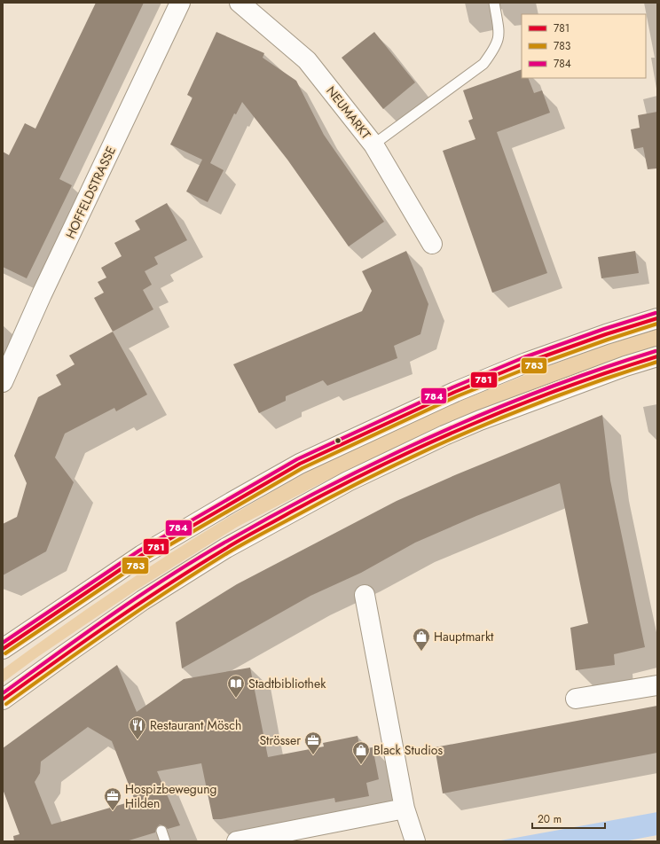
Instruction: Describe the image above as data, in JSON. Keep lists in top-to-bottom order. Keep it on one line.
{"streets":{"main road":["NEUMARKT","HOFFELDSTRASSE"]},"places":{"shop":["Hauptmarkt","Black Studios"],"library":["Stadtbibliothek"],"restaurant":["Restaurant Mösch"],"office":["Strösser","Hospizbewegung Hilden"]},"lines":["transit line 784","transit line 781","transit line 783"],"legend":["781","783","784"],"scale_bar":"20 m"}
